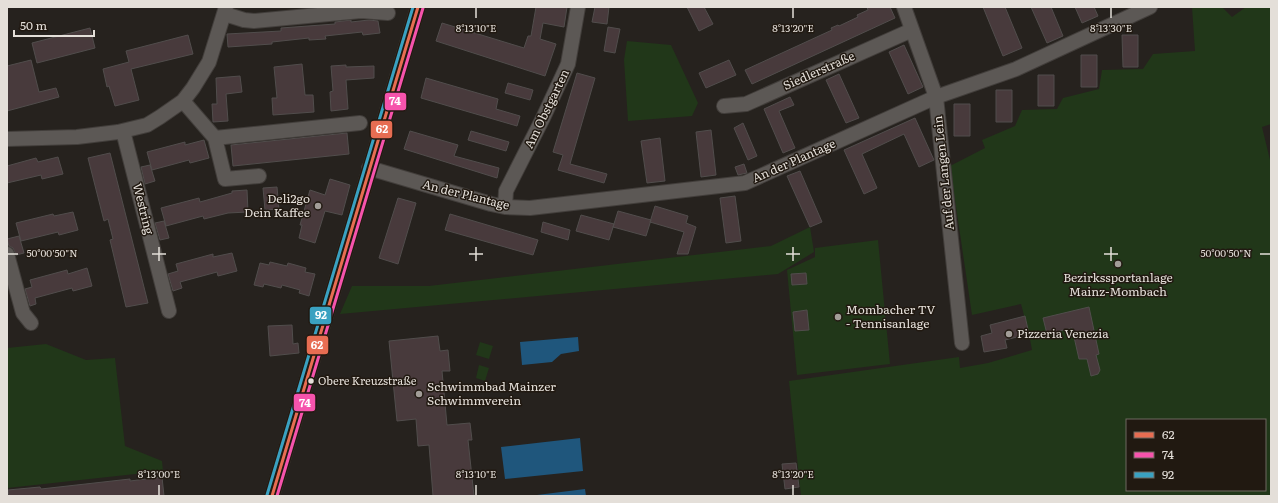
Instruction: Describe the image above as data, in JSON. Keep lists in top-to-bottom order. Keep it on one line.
{"streets":{"street":["Siedlerstraße","Am Obstgarten","An der Plantage","Auf der Langen Lein","Westring"]},"crossings":[["Siedlerstraße","Auf der Langen Lein"],["Am Obstgarten","An der Plantage"],["An der Plantage","Auf der Langen Lein"]],"places":["Deli2go Dein Kaffee","Bezirkssportanlage Mainz-Mombach","Mombacher TV - Tennisanlage","Pizzeria Venezia","Obere Kreuzstraße","Schwimmbad Mainzer Schwimmverein"],"lines":["transit line 62","transit line 92","transit line 74"],"legend":["62","74","92"],"scale_bar":"50 m","coordinates":["8°13'10\"E","8°13'20\"E","8°13'30\"E","50°00'50\"N","8°13'00\"E"]}
